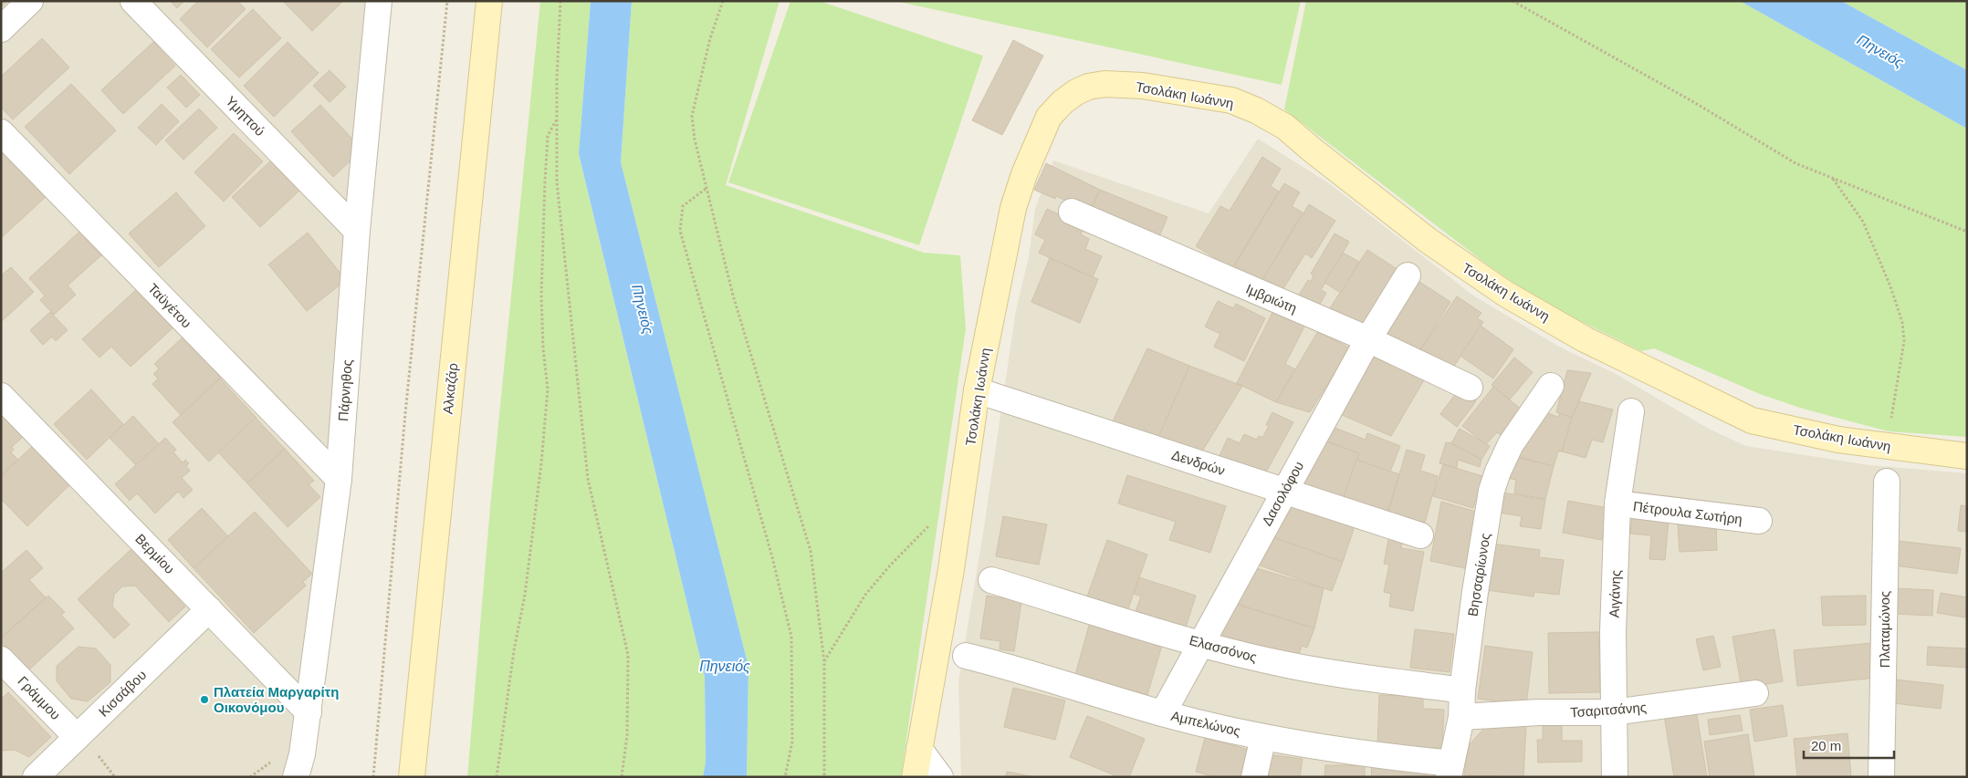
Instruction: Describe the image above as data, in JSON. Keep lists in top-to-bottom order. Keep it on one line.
{"streets":{"street":["Τσολάκη Ιωάννη","Υμηττού","Ιμβριώτη","Ταϋγέτου","Αλκαζάρ","Πάρνηθος","Δενδρών","Δασολόφου","Πέτρουλα Σωτήρη","Βερμίου","Βησσαρίωνος","Αιγάνης","Πλαταμώνος","Ελασσόνος","Κισσάβου","Γράμμου","Τσαριτσάνης","Αμπελώνος"]},"crossings":[["Τσολάκη Ιωάννη","Δενδρών"],["Υμηττού","Πάρνηθος"],["Ιμβριώτη","Δασολόφου"],["Ταϋγέτου","Πάρνηθος"],["Πάρνηθος","Βερμίου"],["Δενδρών","Δασολόφου"],["Δασολόφου","Ελασσόνος"],["Δασολόφου","Αμπελώνος"],["Πέτρουλα Σωτήρη","Αιγάνης"],["Βερμίου","Κισσάβου"],["Βησσαρίωνος","Ελασσόνος"],["Βησσαρίωνος","Τσαριτσάνης"],["Βησσαρίωνος","Αμπελώνος"],["Αιγάνης","Τσαριτσάνης"],["Κισσάβου","Γράμμου"]],"water":["Πηνειός"],"places":["Πλατεία Μαργαρίτη Οικονόμου"],"scale_bar":"20 m"}
